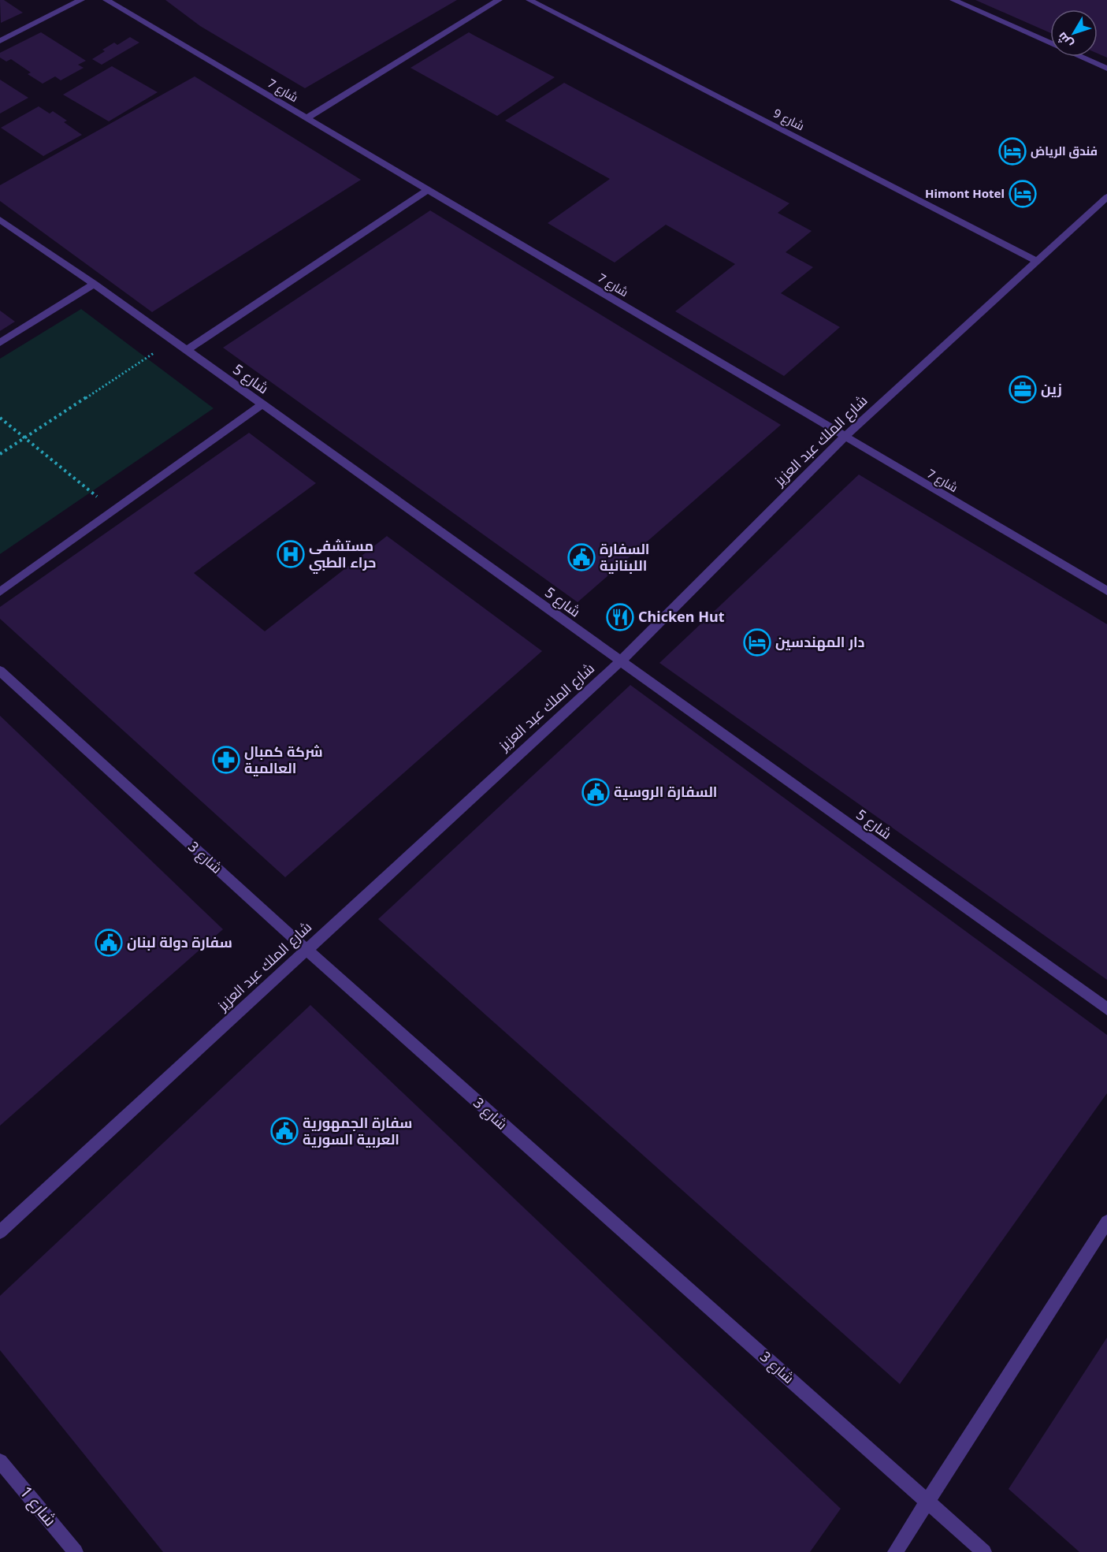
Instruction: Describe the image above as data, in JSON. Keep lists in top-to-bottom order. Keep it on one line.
{"streets":{"street":["شارع 7","شارع 9","شارع 5","شارع الملك عبد العزيز","شارع 3","شارع 1"]},"crossings":[["شارع 7","شارع الملك عبد العزيز"],["شارع 9","شارع الملك عبد العزيز"],["شارع 5","شارع الملك عبد العزيز"],["شارع الملك عبد العزيز","شارع 3"]],"places":{"hotel":["فندق الرياض","Himont Hotel","دار المهندسين"],"office":["زين"],"hospital":["مستشفى حراء الطبي"],"public building":["السفارة اللبنانية","السفارة الروسية","سفارة دولة لبنان","سفارة الجمهورية العربية السورية"],"restaurant":["Chicken Hut"],"pharmacy":["شركة كمبال العالمية"]},"north":"bottom left"}
